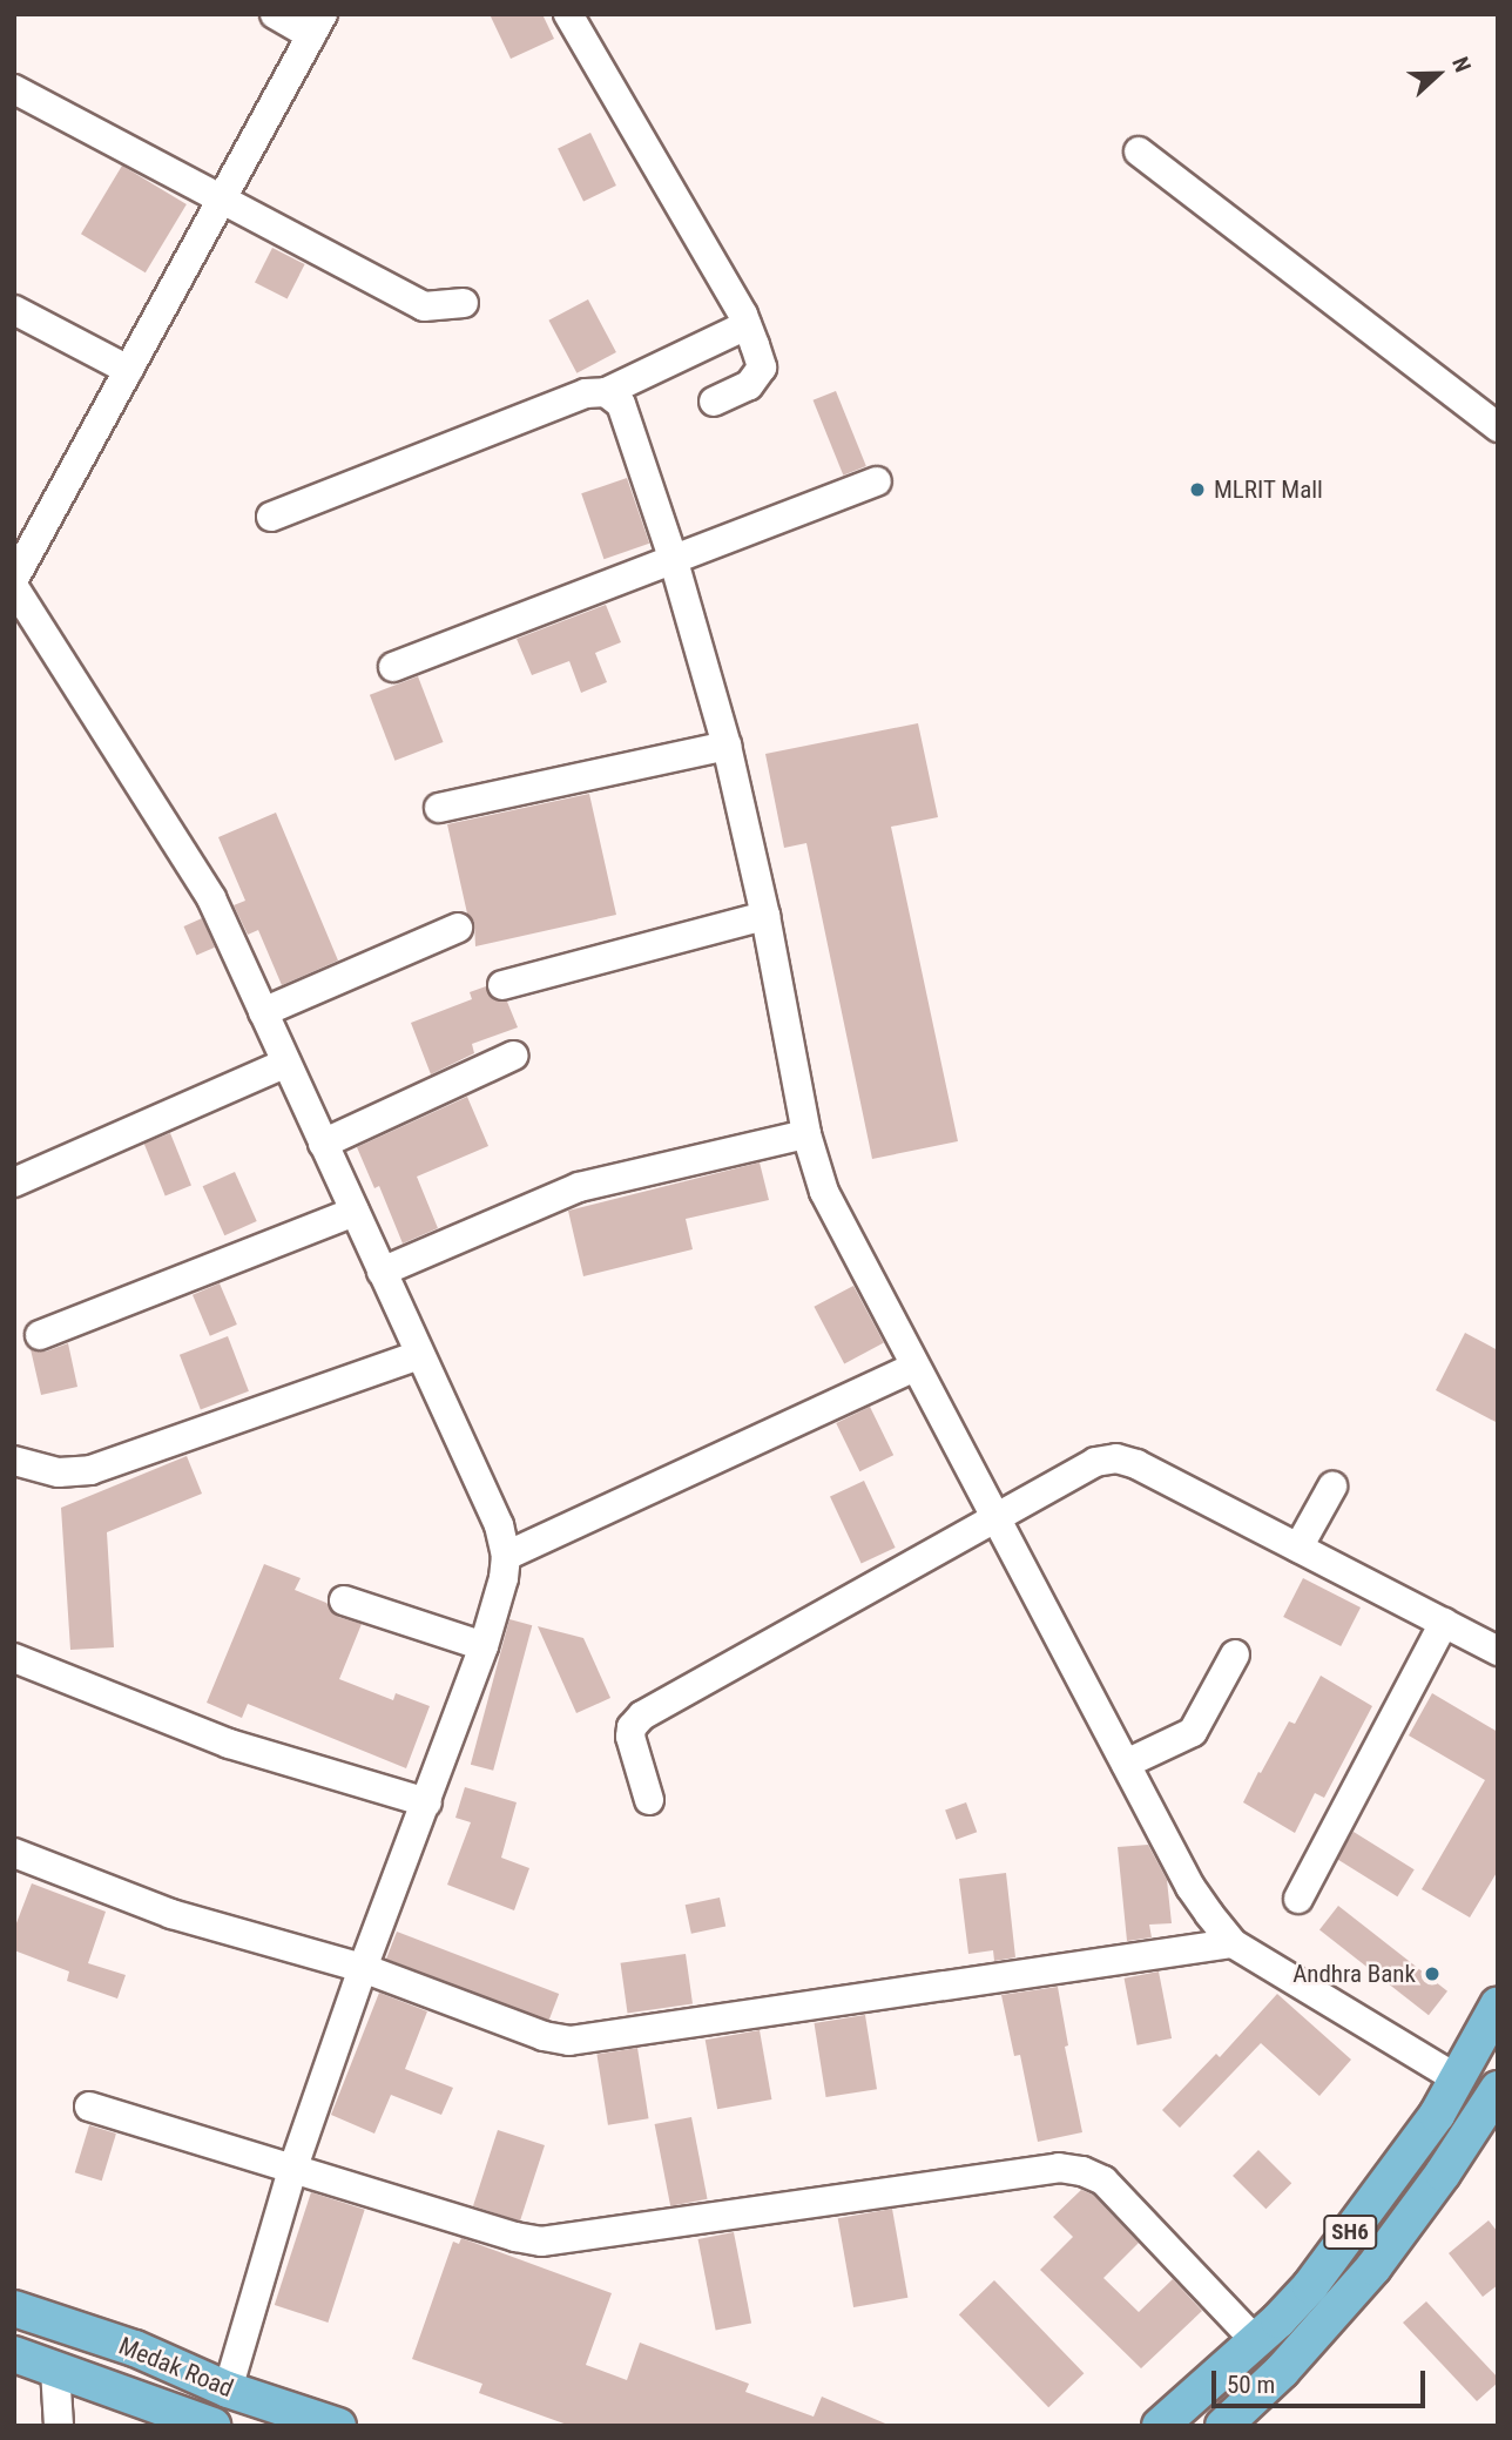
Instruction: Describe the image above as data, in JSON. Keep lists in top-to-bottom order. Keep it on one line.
{"streets":{"main road":["SH6","Medak Road"]},"places":["MLRIT Mall","Andhra Bank"],"scale_bar":"50 m","north":"right"}
